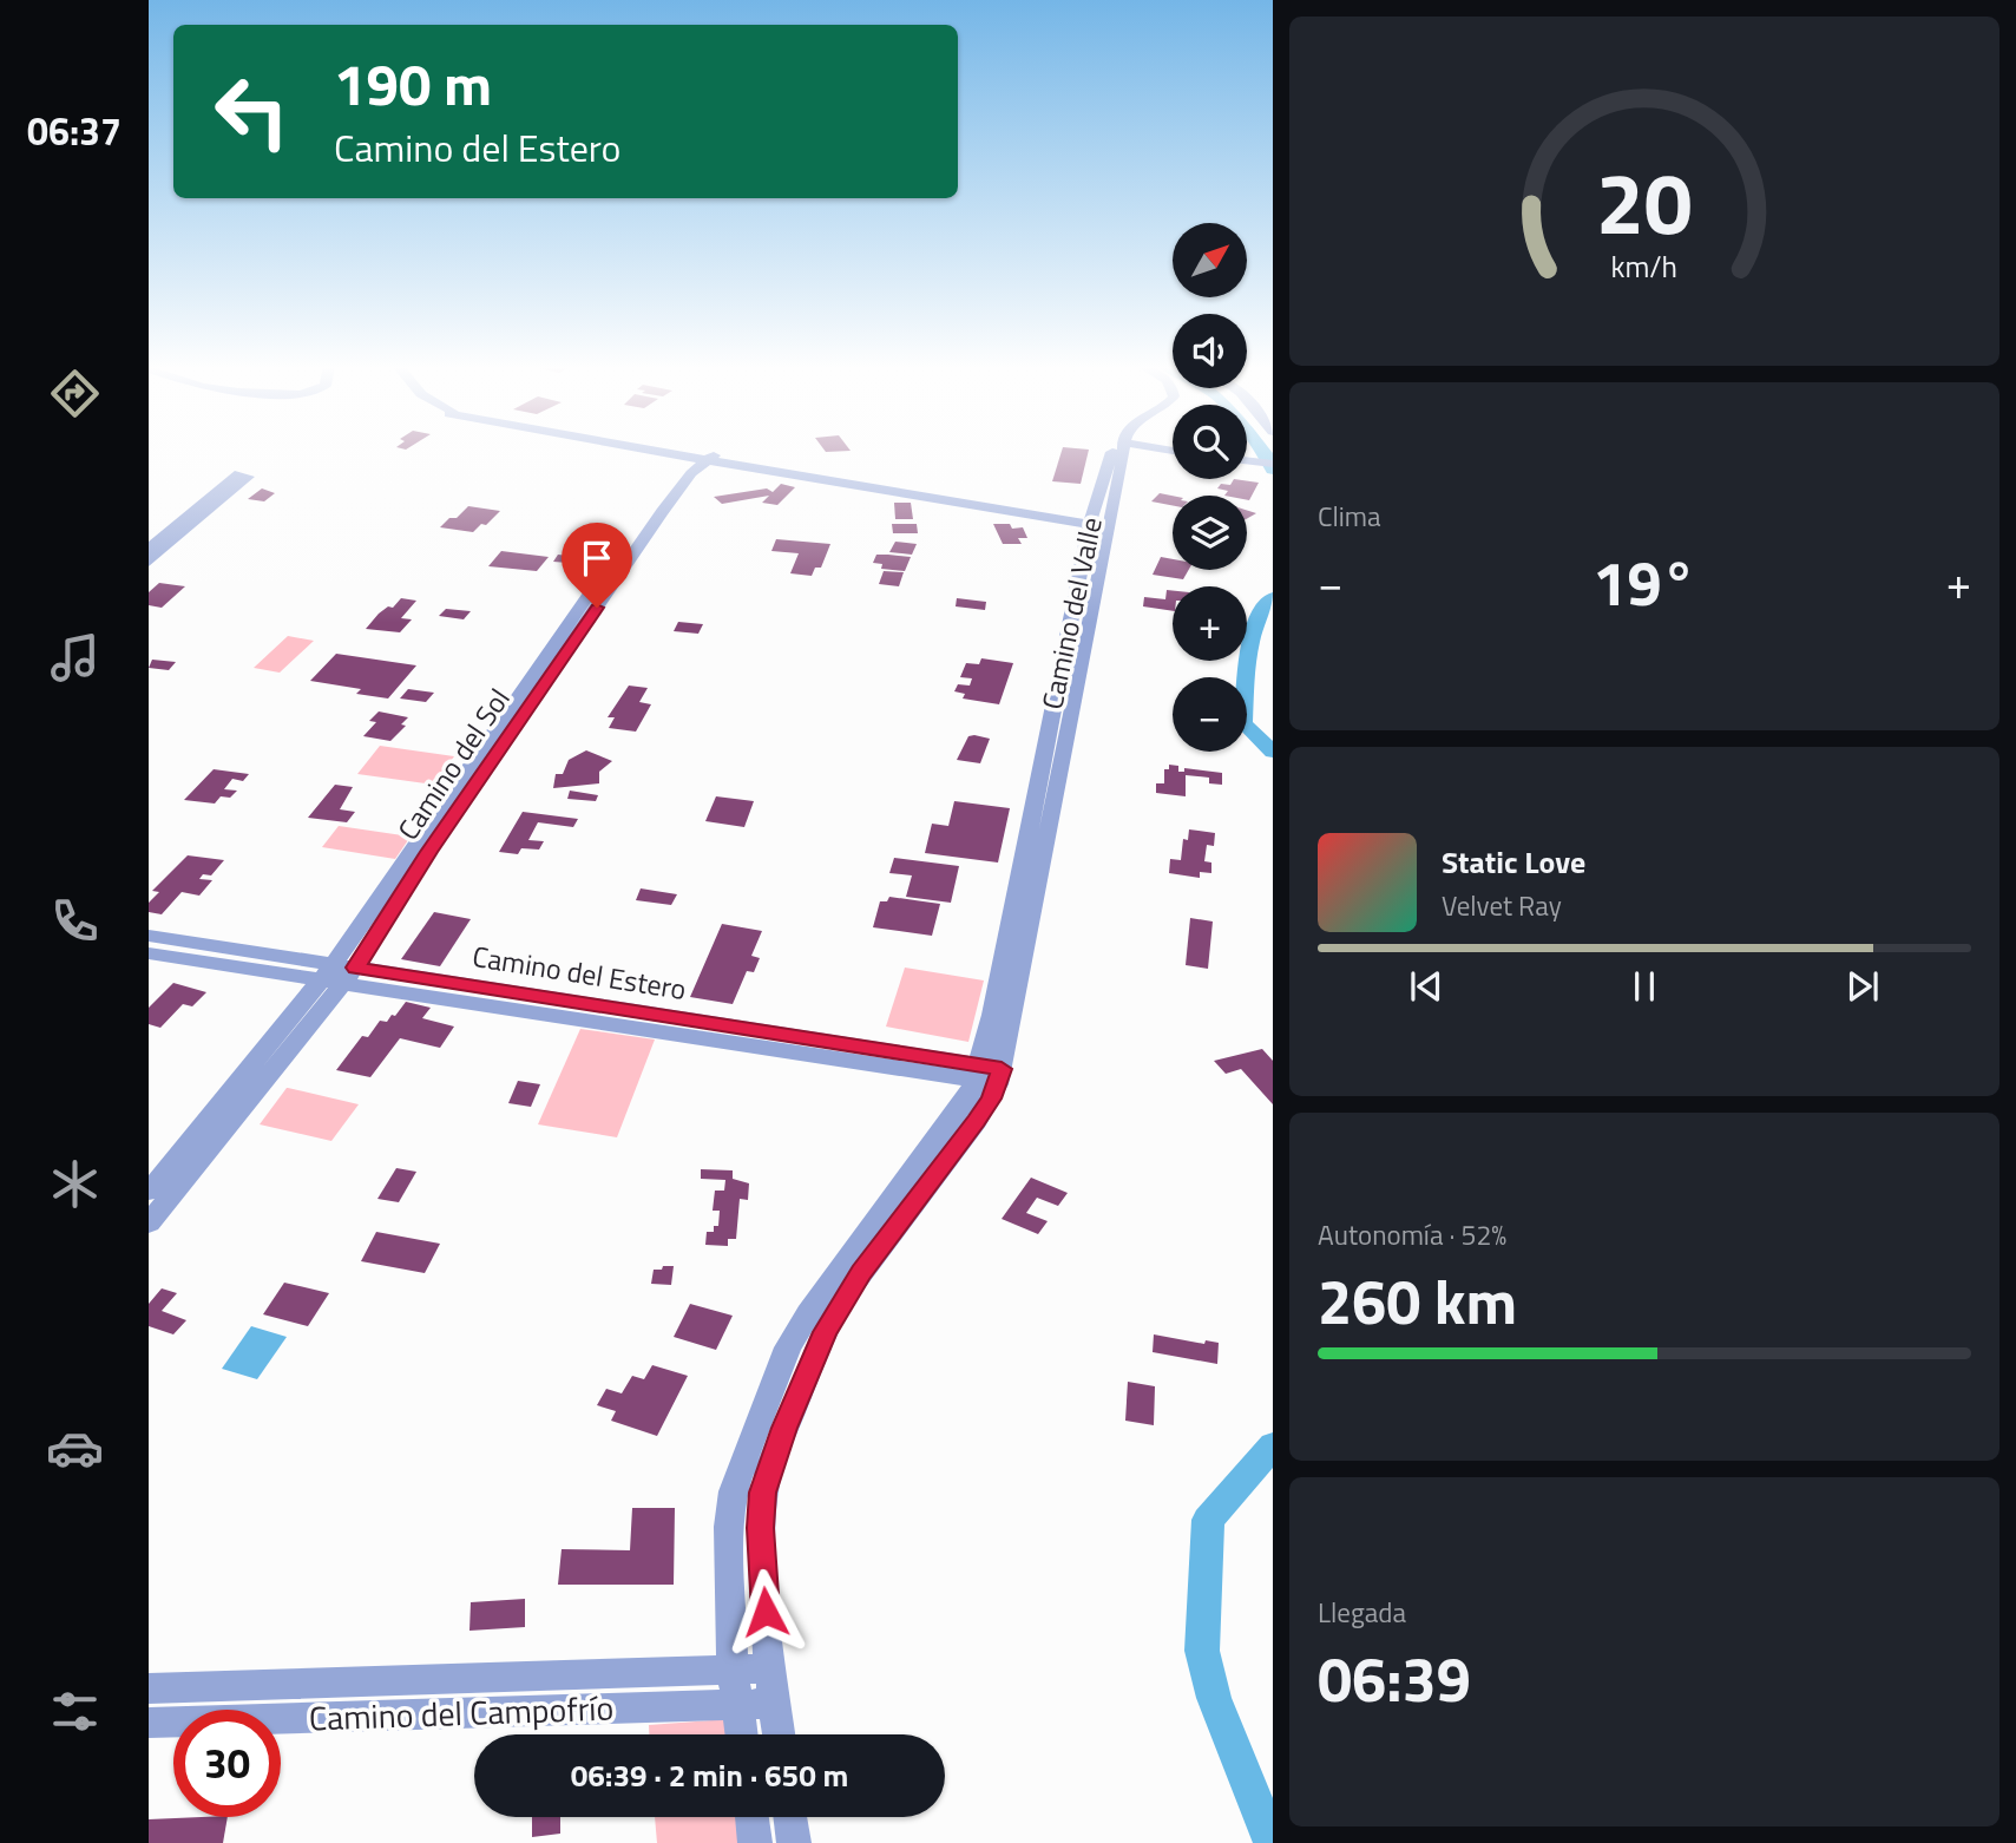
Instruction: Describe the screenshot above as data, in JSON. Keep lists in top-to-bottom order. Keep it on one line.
{"streets":{"street":["Camino del Valle","Camino del Sol","Camino del Estero","Camino del Campofrío"]},"crossings":[["Camino del Valle","Camino del Estero"],["Camino del Valle","Camino del Campofrío"],["Camino del Sol","Camino del Estero"]],"north":"top right","page":{"tabs":"06:37","turn":["190 m","Camino del Estero"],"map_buttons":["+","−"],"tile":["Clima",["Autonomía · 52%","260 km"],["Llegada","06:39"]],"heat":["−","19°","+"],"song":["Static Love","Velvet Ray"],"limit":"30","trip":"06:39 · 2 min · 650 m","gauge":["20","km/h"]}}
